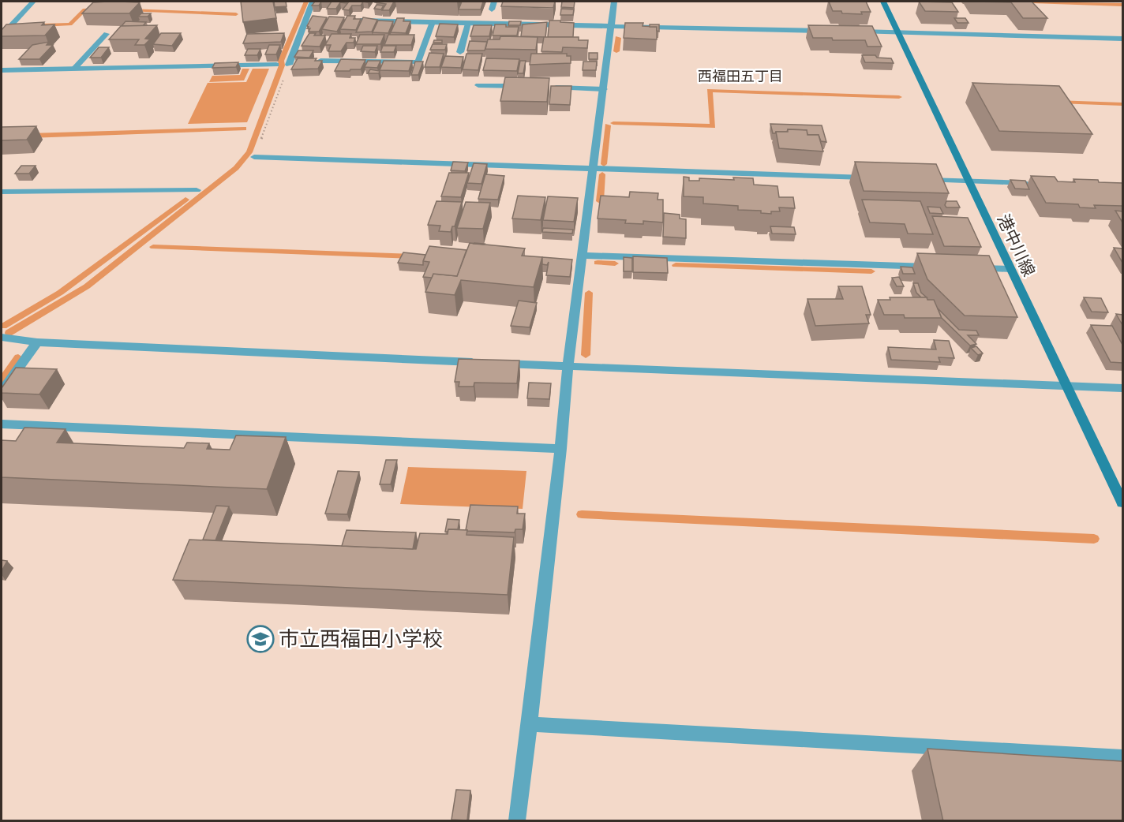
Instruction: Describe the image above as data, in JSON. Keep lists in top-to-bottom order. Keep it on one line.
{"streets":{"main road":["港中川線"]},"districts":["西福田五丁目"],"places":{"school or university":["市立西福田小学校"]}}
